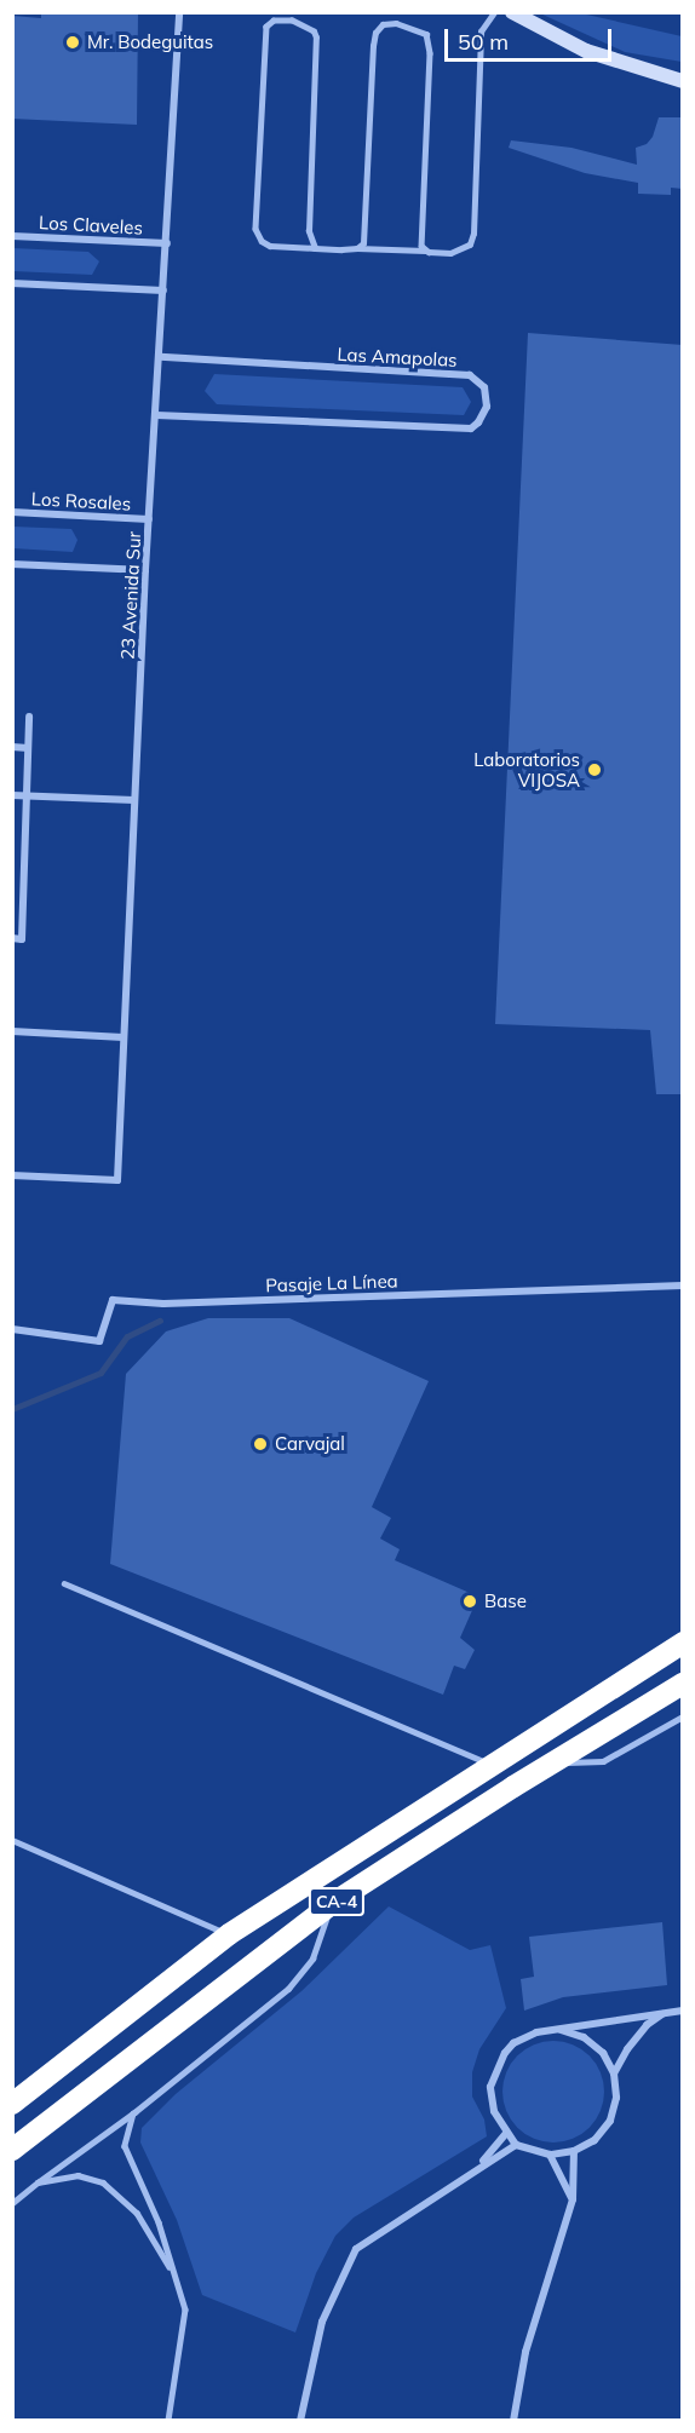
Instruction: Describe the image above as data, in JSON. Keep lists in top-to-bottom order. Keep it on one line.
{"streets":{"highway":["CA-4"],"street":["Los Claveles","Las Amapolas","Los Rosales","23 Avenida Sur","Pasaje La Línea"]},"crossings":[["Los Claveles","23 Avenida Sur"],["Las Amapolas","23 Avenida Sur"],["Los Rosales","23 Avenida Sur"]],"places":["Mr. Bodeguitas","Laboratorios VIJOSA","Carvajal","Base"],"scale_bar":"50 m"}
